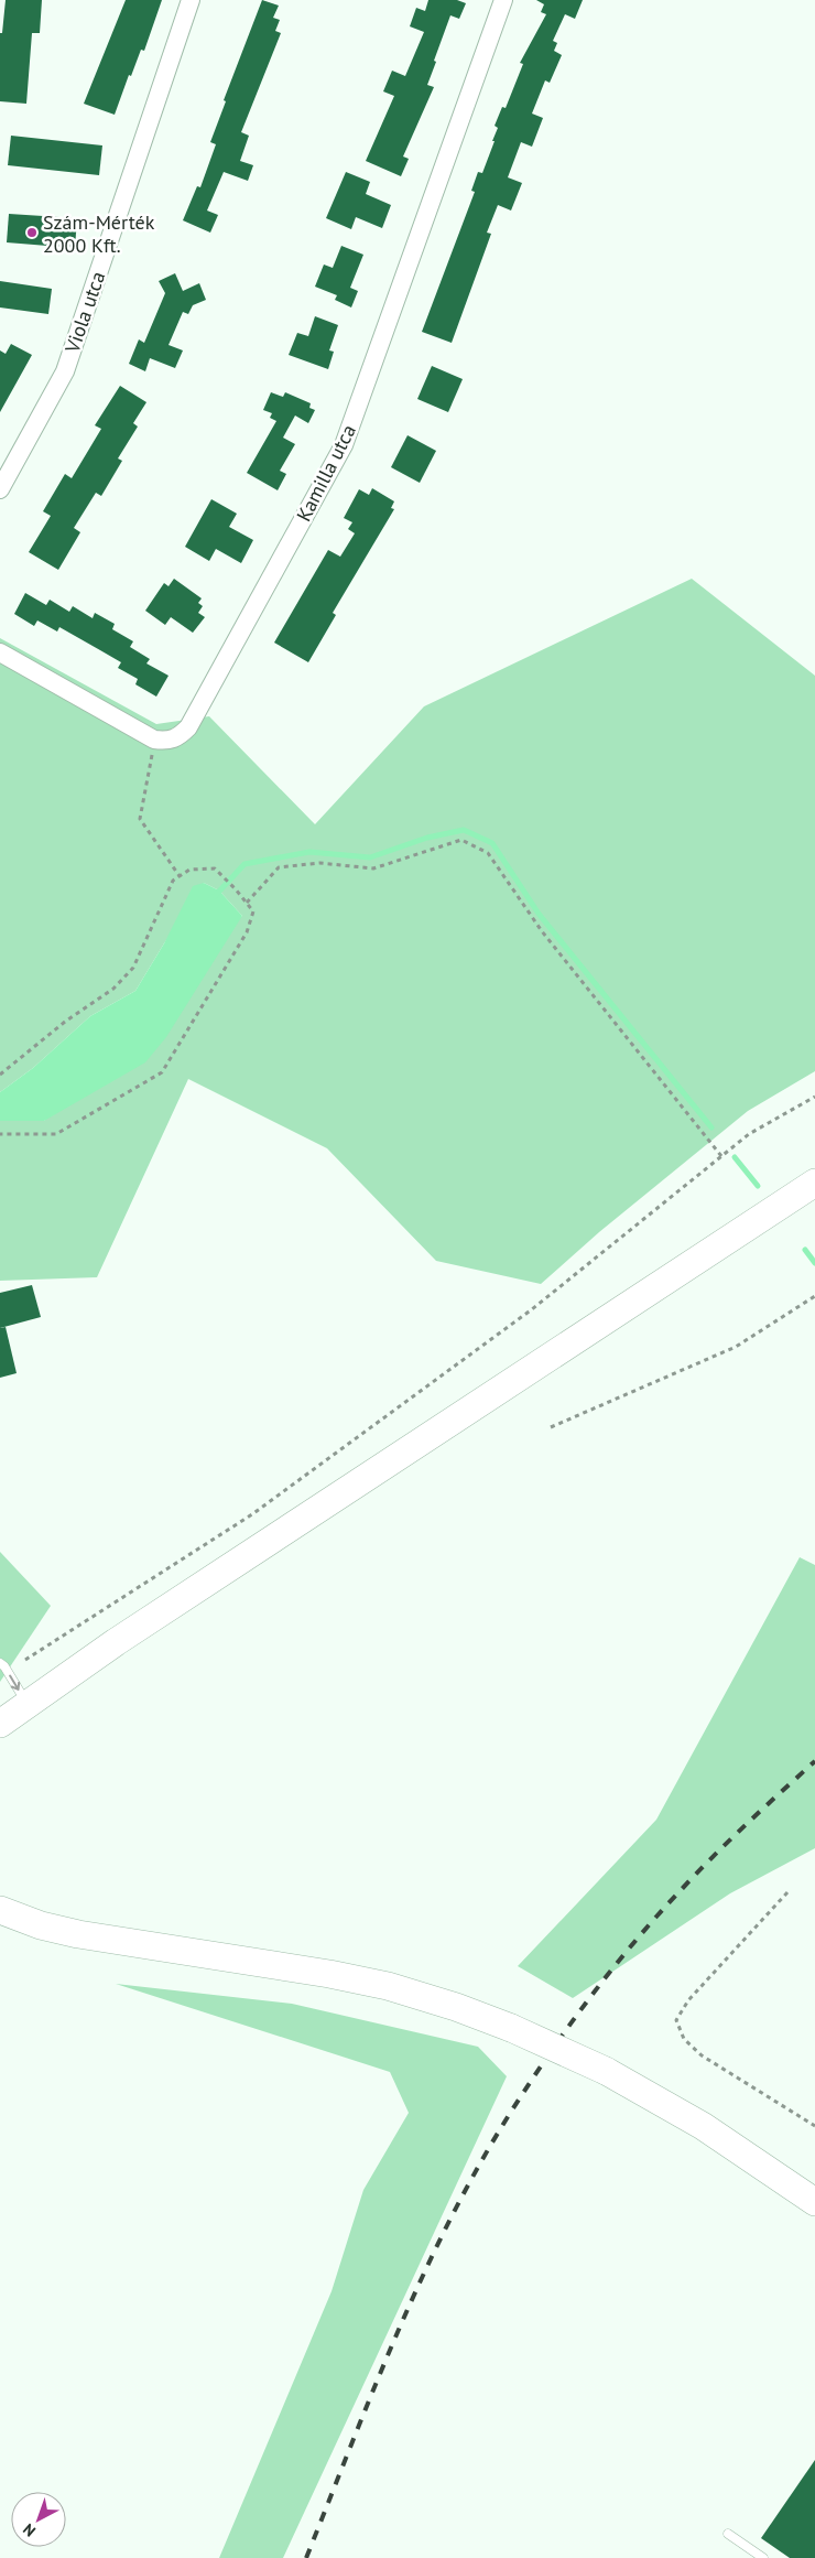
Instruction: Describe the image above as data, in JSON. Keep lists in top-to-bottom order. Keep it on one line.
{"streets":{"street":["Viola utca","Kamilla utca"]},"places":["Szám-Mérték 2000 Kft."],"north":"bottom left"}
